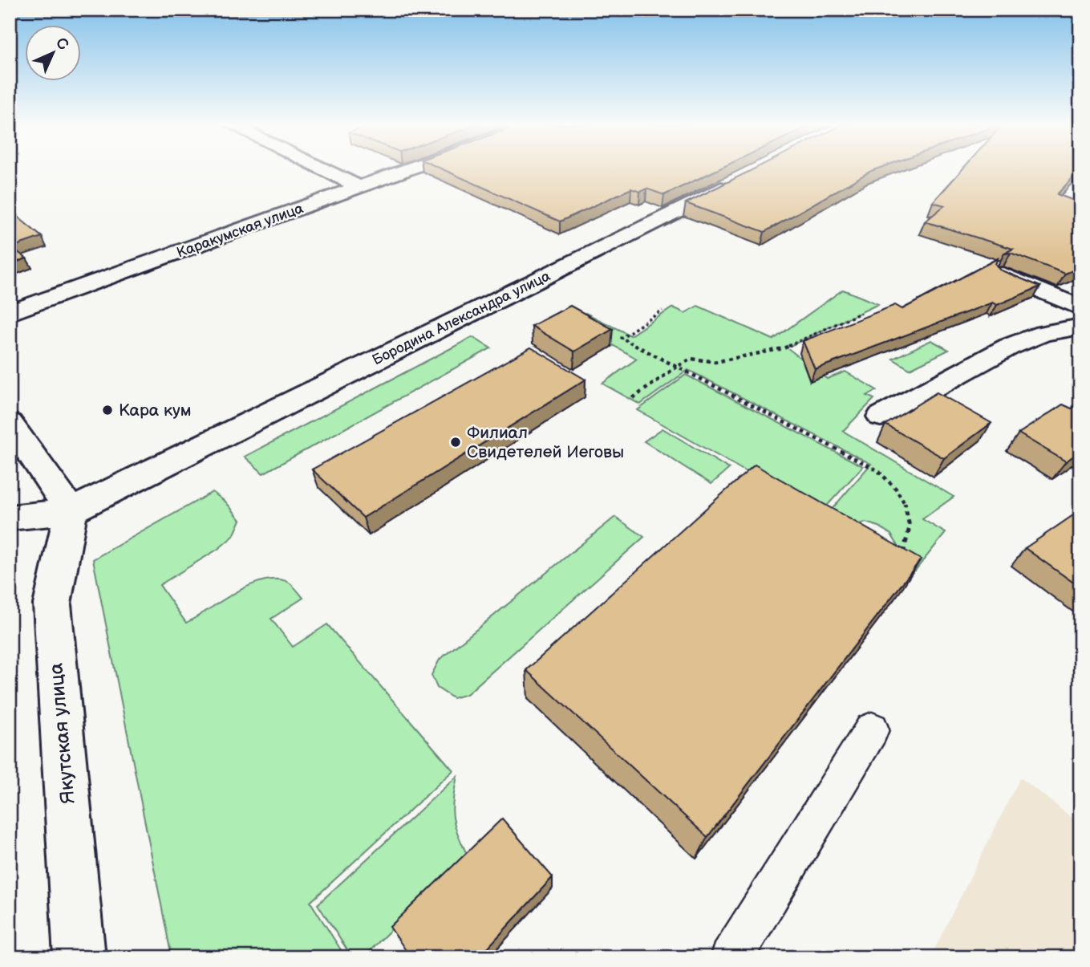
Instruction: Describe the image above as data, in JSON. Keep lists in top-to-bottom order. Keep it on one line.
{"streets":{"street":["Каракумская улица","Бородина Александра улица","Якутская улица"]},"crossings":[["Бородина Александра улица","Якутская улица"]],"places":["Кара кум","Филиал Свидетелей Иеговы"],"north":"top right"}
